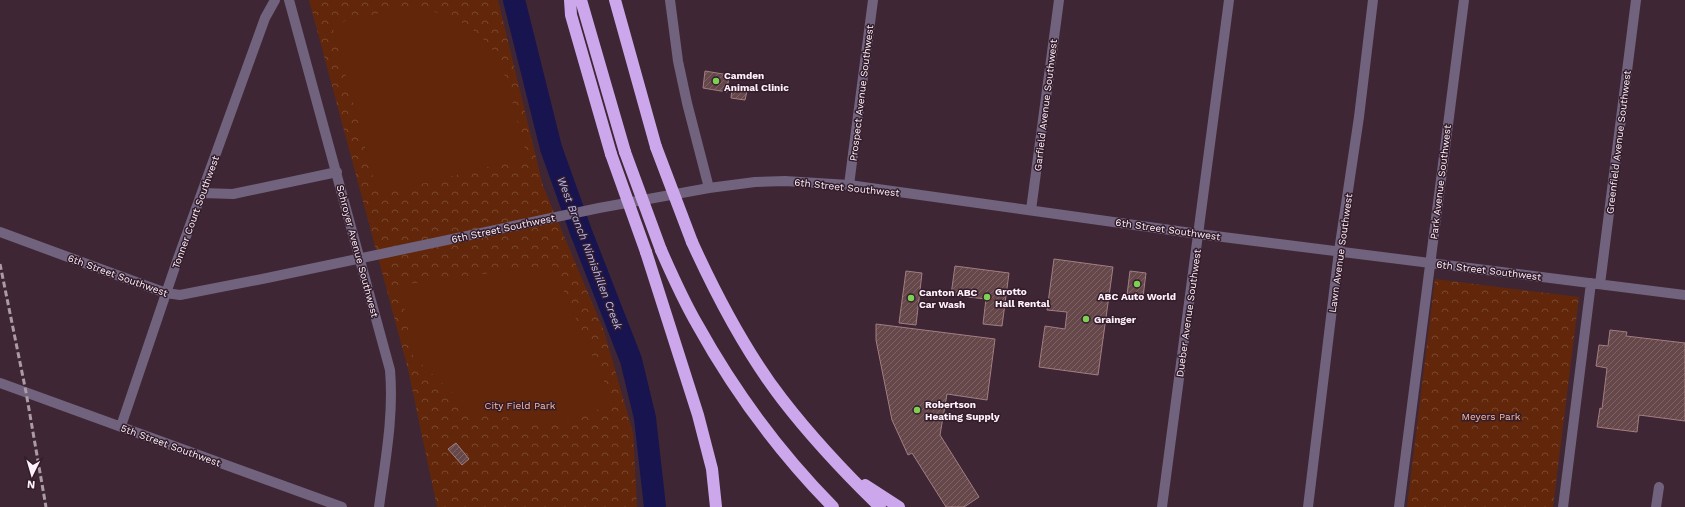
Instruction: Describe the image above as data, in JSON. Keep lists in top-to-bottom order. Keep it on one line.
{"streets":{"street":["Prospect Avenue Southwest","Garfield Avenue Southwest","Greenfield Avenue Southwest","Park Avenue Southwest","6th Street Southwest","Tonner Court Southwest","Schroyer Avenue Southwest","Lawn Avenue Southwest","Dueber Avenue Southwest","5th Street Southwest"]},"crossings":[["Prospect Avenue Southwest","6th Street Southwest"],["Garfield Avenue Southwest","6th Street Southwest"],["Greenfield Avenue Southwest","6th Street Southwest"],["Park Avenue Southwest","6th Street Southwest"],["6th Street Southwest","Tonner Court Southwest"],["6th Street Southwest","Schroyer Avenue Southwest"],["6th Street Southwest","Lawn Avenue Southwest"],["6th Street Southwest","Dueber Avenue Southwest"],["Tonner Court Southwest","5th Street Southwest"]],"water":["West Branch Nimishillen Creek"],"parks":["City Field Park","Meyers Park"],"places":["Camden Animal Clinic","ABC Auto World","Grotto Hall Rental","Canton ABC Car Wash","Grainger","Robertson Heating Supply"],"north":"bottom"}
